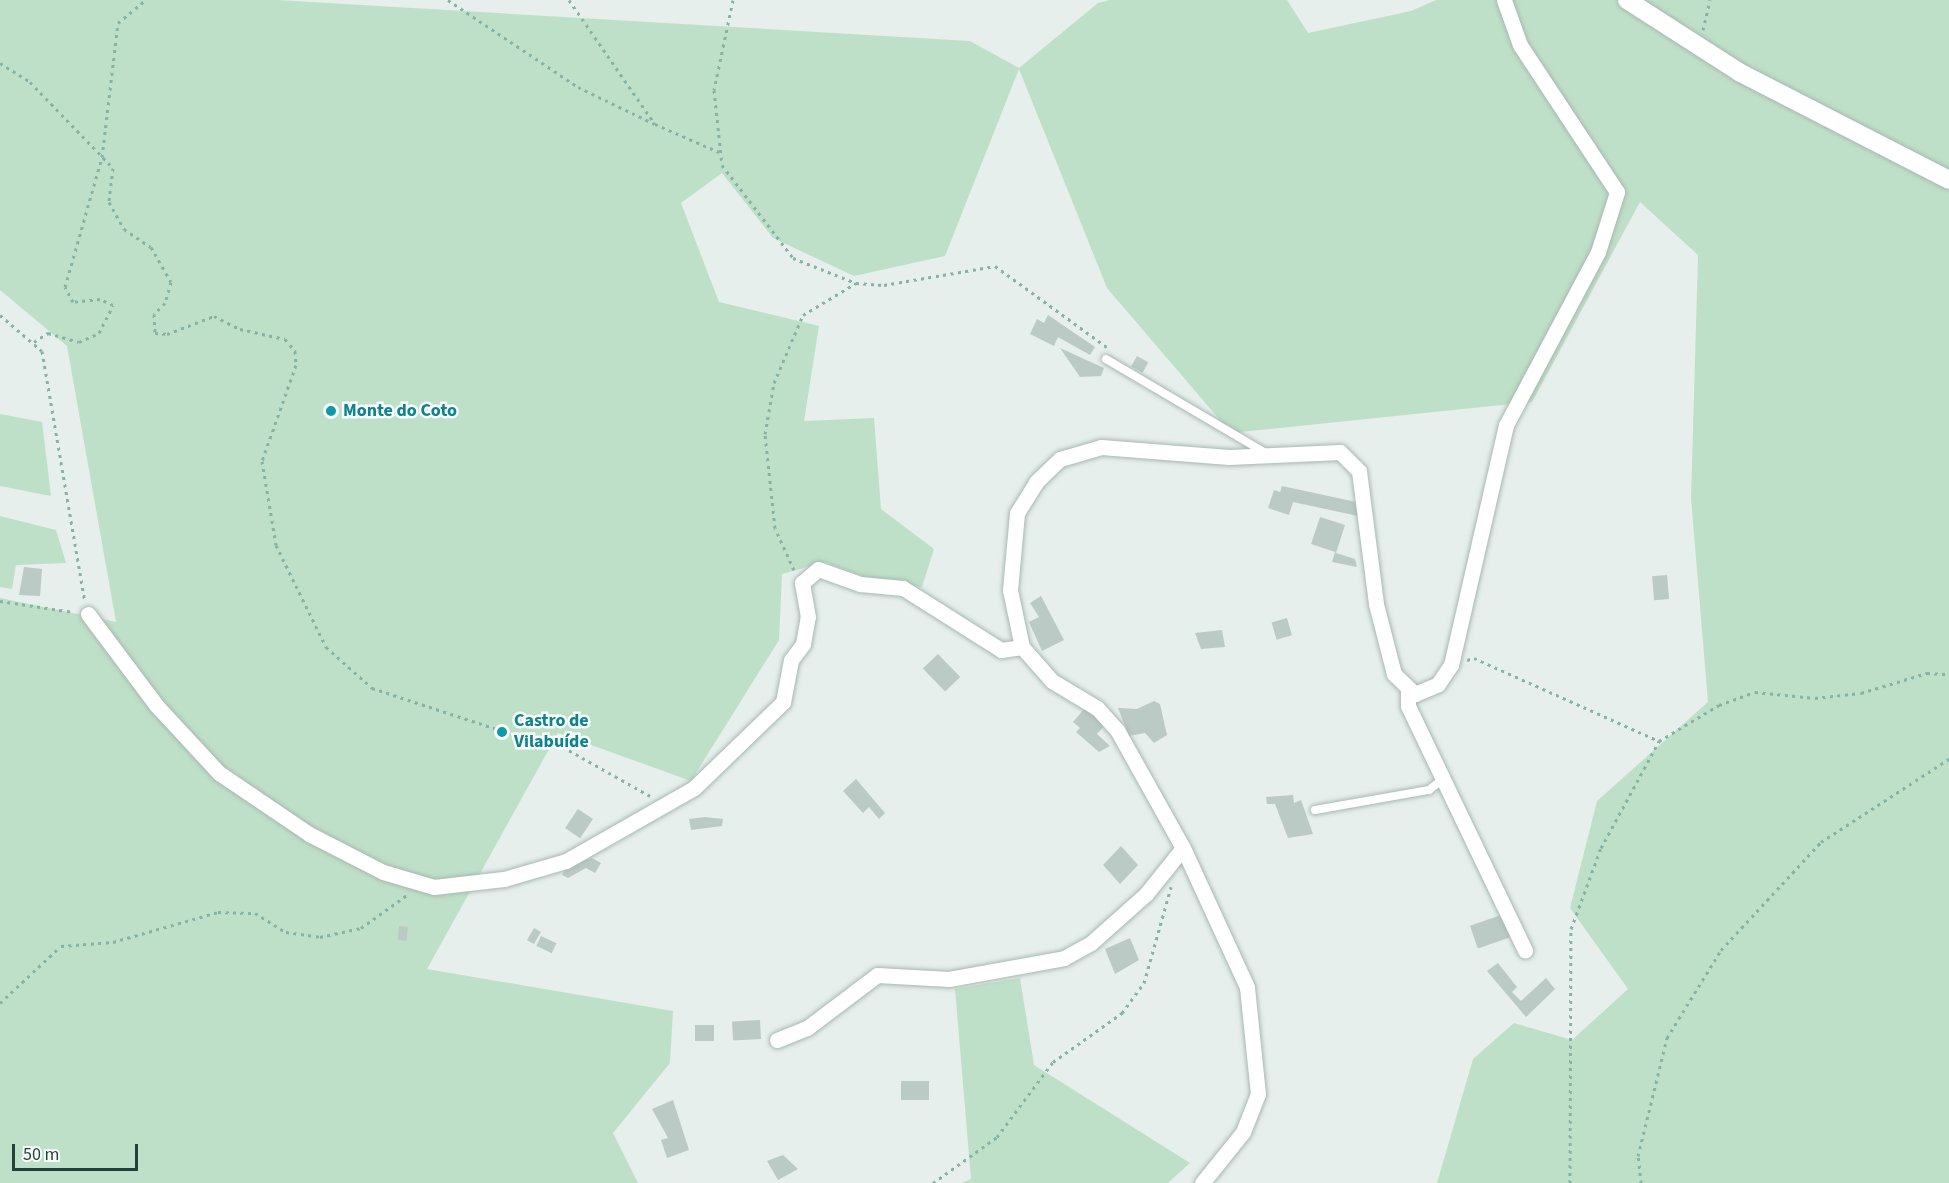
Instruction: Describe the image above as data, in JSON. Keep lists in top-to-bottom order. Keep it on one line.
{"places":["Monte do Coto","Castro de Vilabuíde"],"scale_bar":"50 m"}
